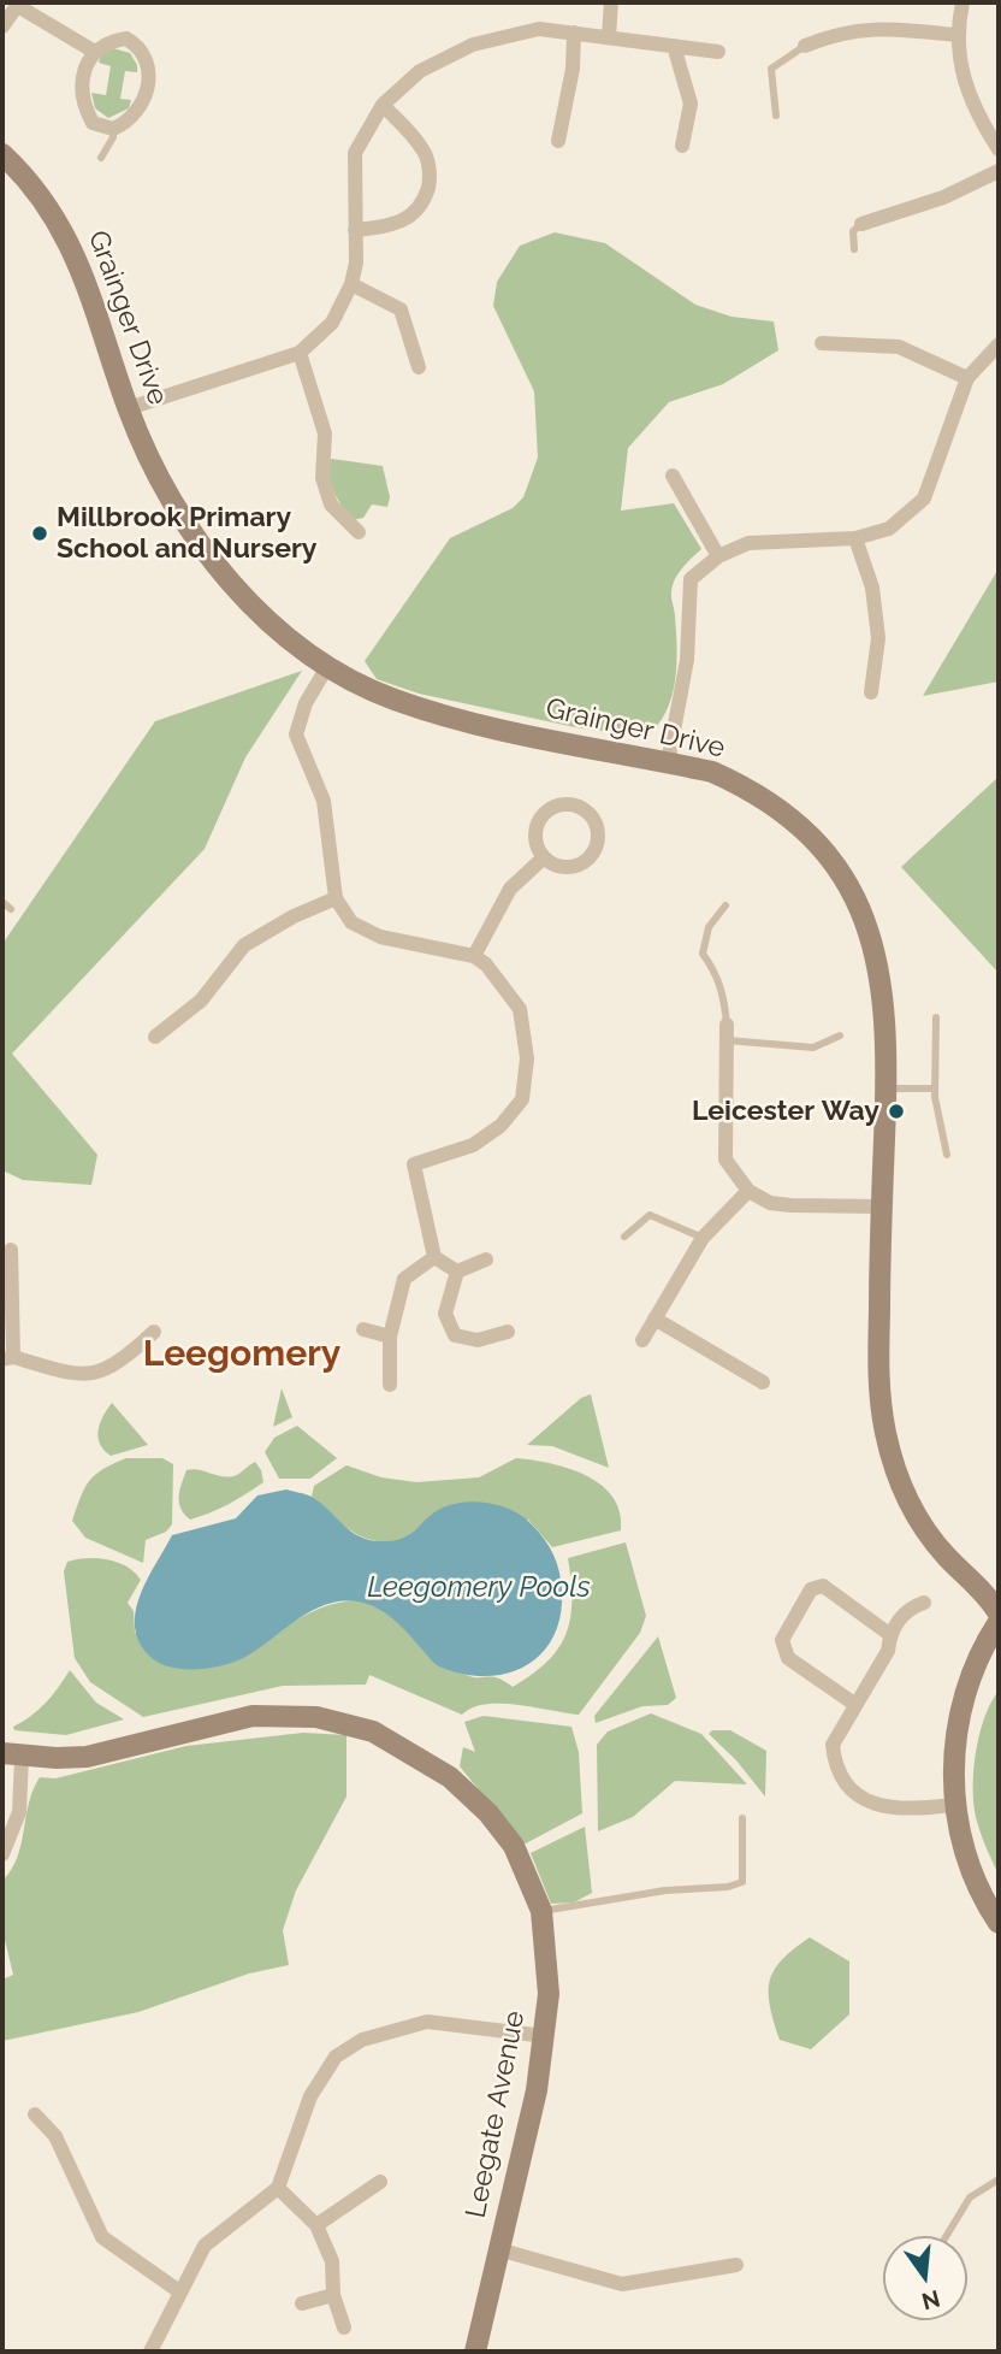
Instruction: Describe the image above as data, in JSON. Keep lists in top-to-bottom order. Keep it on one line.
{"streets":{"street":["Grainger Drive","Leegate Avenue"]},"districts":["Leegomery"],"water":["Leegomery Pools"],"places":["Millbrook Primary School and Nursery","Leicester Way"],"north":"bottom"}
